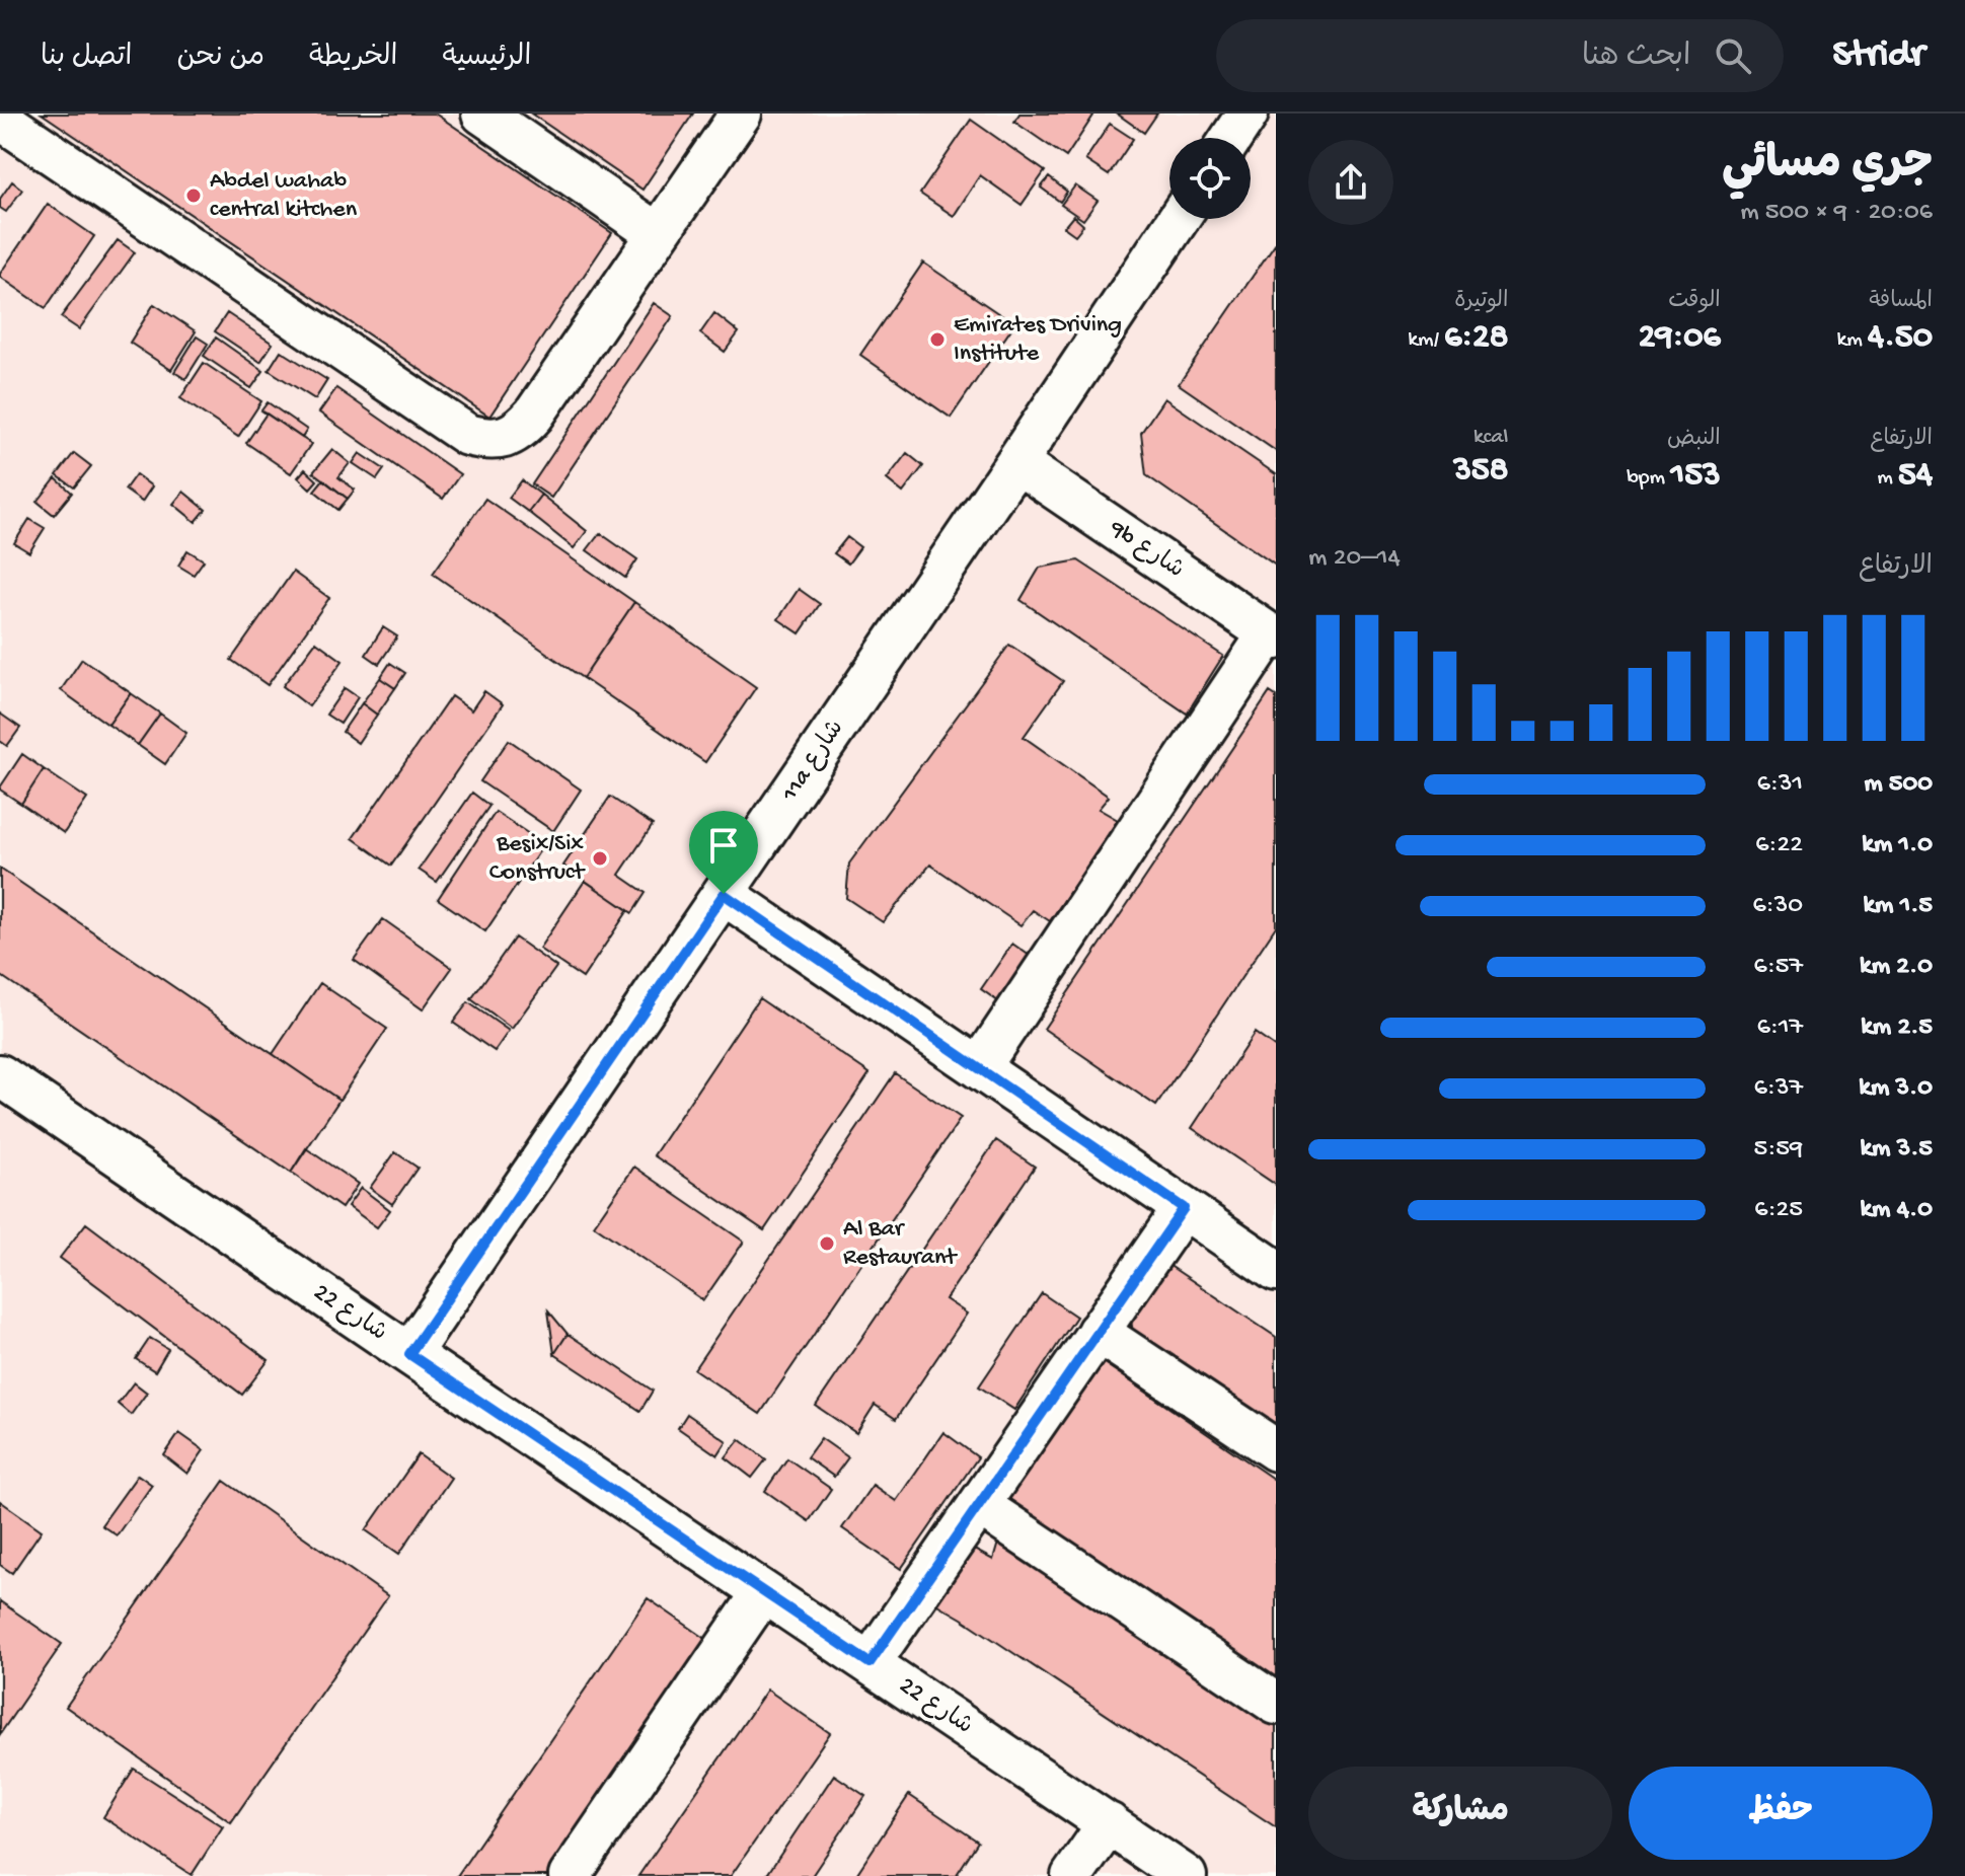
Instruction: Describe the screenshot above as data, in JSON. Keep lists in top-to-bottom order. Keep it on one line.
{"streets":{"street":["9b شارع","11a شارع","شارع 22"]},"crossings":[["9b شارع","11a شارع"],["11a شارع","شارع 22"]],"places":["Abdel wahab central kitchen","Emirates Driving Institute","Besix/Six Construct","Al Bar Restaurant"],"page":{"header":"Stridr","search":"ابحث هنا","nav":["الرئيسية","الخريطة","من نحن","اتصل بنا"],"heading":["جري مسائي","20:06 · 9 × 500 m"],"stats":[["المسافة","4.50 km"],["الوقت","29:06"],["الوتيرة","6:28 /km"],["الارتفاع","54 m"],["النبض","153 bpm"],["kcal","358"]],"chart":["الارتفاع","14–20 m"],"list":[{"name":"500 m","note":"6:31"},{"name":"1.0 km","note":"6:22"},{"name":"1.5 km","note":"6:30"},{"name":"2.0 km","note":"6:57"},{"name":"2.5 km","note":"6:17"},{"name":"3.0 km","note":"6:37"},{"name":"3.5 km","note":"5:59"},{"name":"4.0 km","note":"6:25"}],"buttons":["حفظ","مشاركة"]}}
